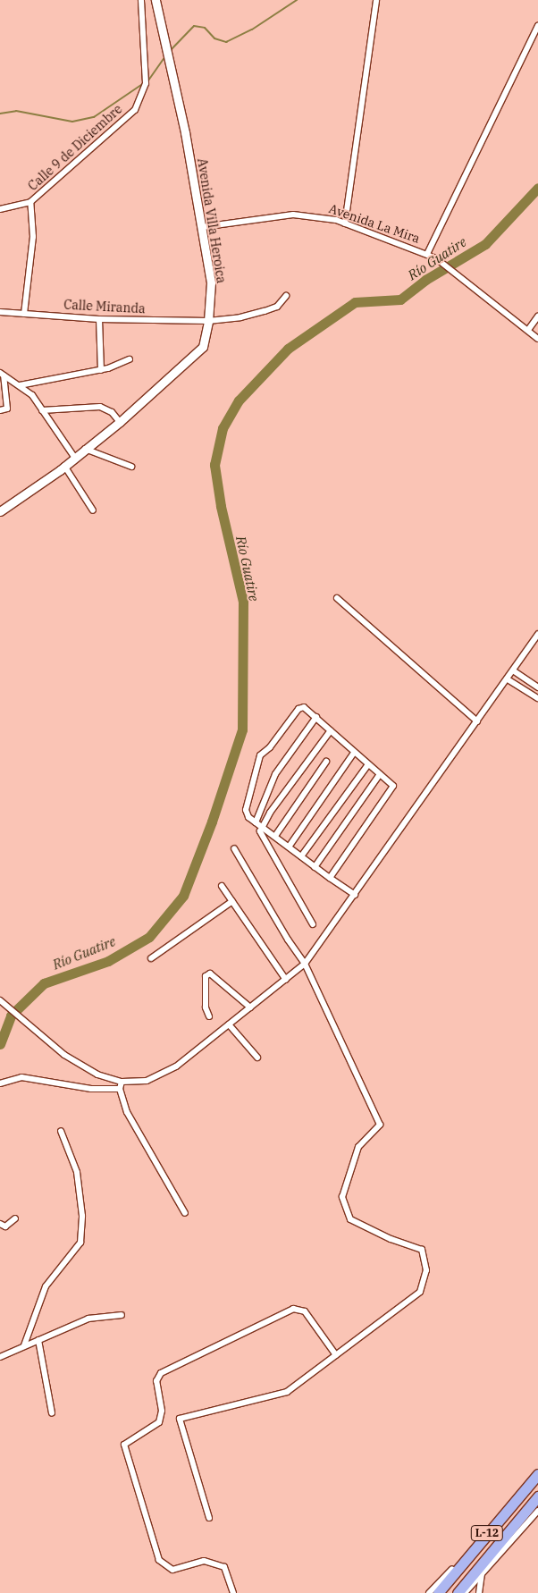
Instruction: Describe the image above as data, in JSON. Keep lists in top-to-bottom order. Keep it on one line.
{"streets":{"highway":["L-12"],"main road":["Avenida Villa Heroica"],"street":["Calle 9 de Diciembre","Avenida La Mira","Calle Miranda"]},"crossings":[["Avenida Villa Heroica","Avenida La Mira"],["Avenida Villa Heroica","Calle Miranda"]],"water":["Río Guatire"]}
